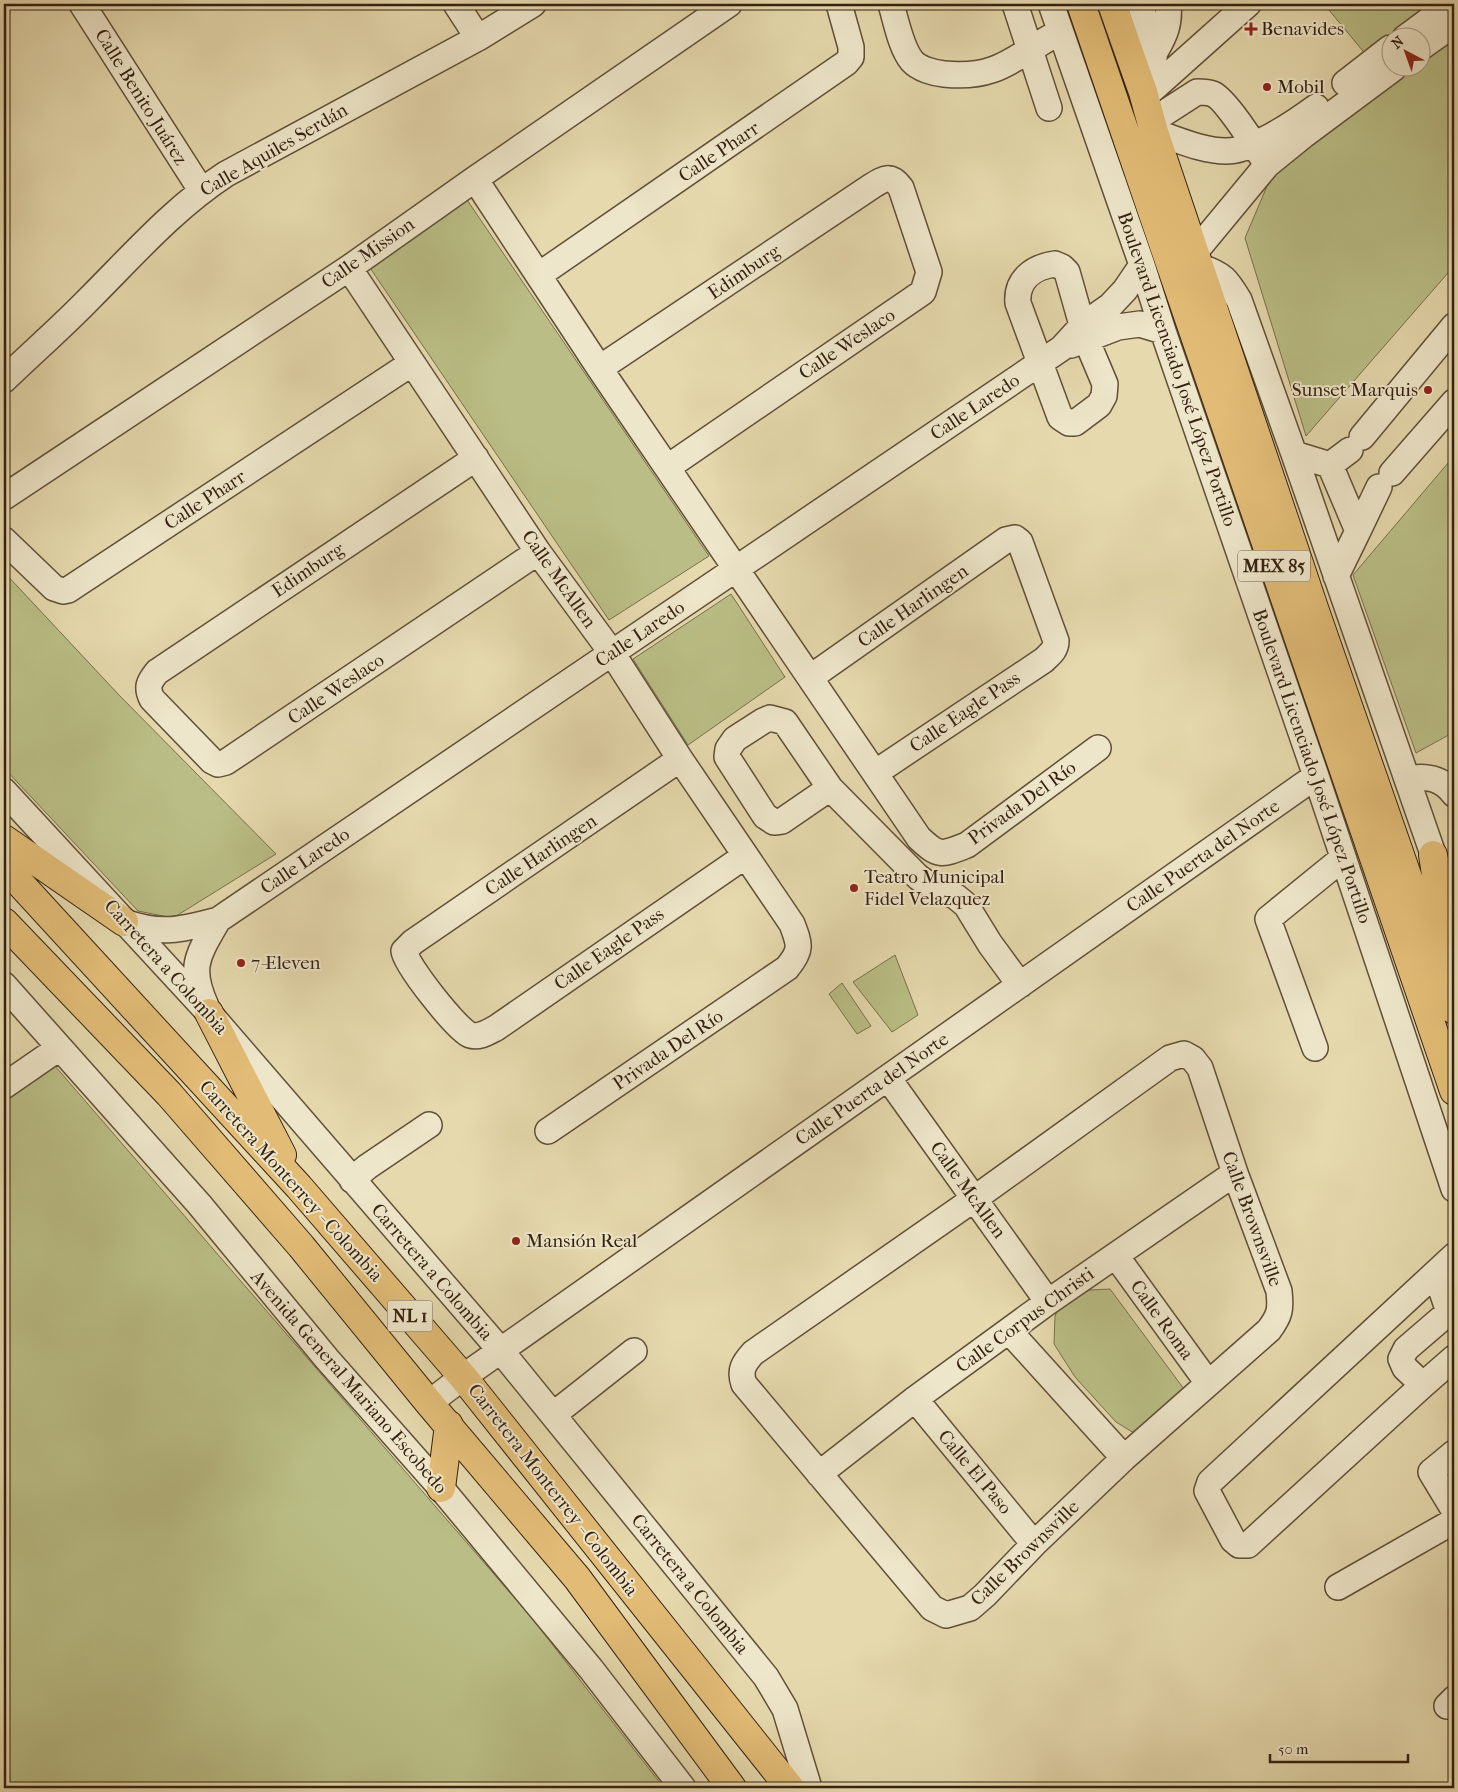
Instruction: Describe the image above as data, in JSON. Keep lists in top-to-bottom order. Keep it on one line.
{"streets":{"main road":["Boulevard Licenciado José López Portillo","MEX 85","Carretera Monterrey - Colombia","NL 1"],"street":["Calle Benito Juárez","Calle Aquiles Serdán","Calle Pharr","Calle Mission","Edimburg","Calle Weslaco","Calle Laredo","Calle McAllen","Calle Harlingen","Calle Eagle Pass","Privada Del Río","Calle Puerta del Norte","Carretera a Colombia","Calle Brownsville","Calle Corpus Christi","Calle Roma","Avenida General Mariano Escobedo","Calle El Paso"]},"crossings":[["Calle Benito Juárez","Calle Aquiles Serdán"],["Calle Pharr","Calle McAllen"],["Calle Mission","Calle McAllen"],["Edimburg","Calle Weslaco"],["Edimburg","Calle McAllen"],["Calle Weslaco","Calle McAllen"],["Boulevard Licenciado José López Portillo","Calle Laredo"],["Boulevard Licenciado José López Portillo","Calle Puerta del Norte"],["Calle Laredo","Calle McAllen"],["Calle Laredo","Carretera a Colombia"],["Calle McAllen","Calle Harlingen"],["Calle McAllen","Calle Eagle Pass"],["Calle McAllen","Privada Del Río"],["Calle McAllen","Calle Puerta del Norte"],["Calle McAllen","Calle Brownsville"],["Calle McAllen","Calle Corpus Christi"],["Calle Harlingen","Calle Eagle Pass"],["Calle Eagle Pass","Privada Del Río"],["Calle Puerta del Norte","Carretera a Colombia"],["Calle Puerta del Norte","Carretera Monterrey - Colombia"],["Calle Brownsville","Calle Corpus Christi"],["Calle Brownsville","Calle Roma"],["Calle Brownsville","Calle El Paso"],["Calle Corpus Christi","Calle Roma"],["Calle Corpus Christi","Calle El Paso"]],"places":{"health":["Benavides"],"other":["Mobil","Sunset Marquis","Teatro Municipal Fidel Velazquez","7-Eleven","Mansión Real"]},"scale_bar":"50 m","north":"top left"}
